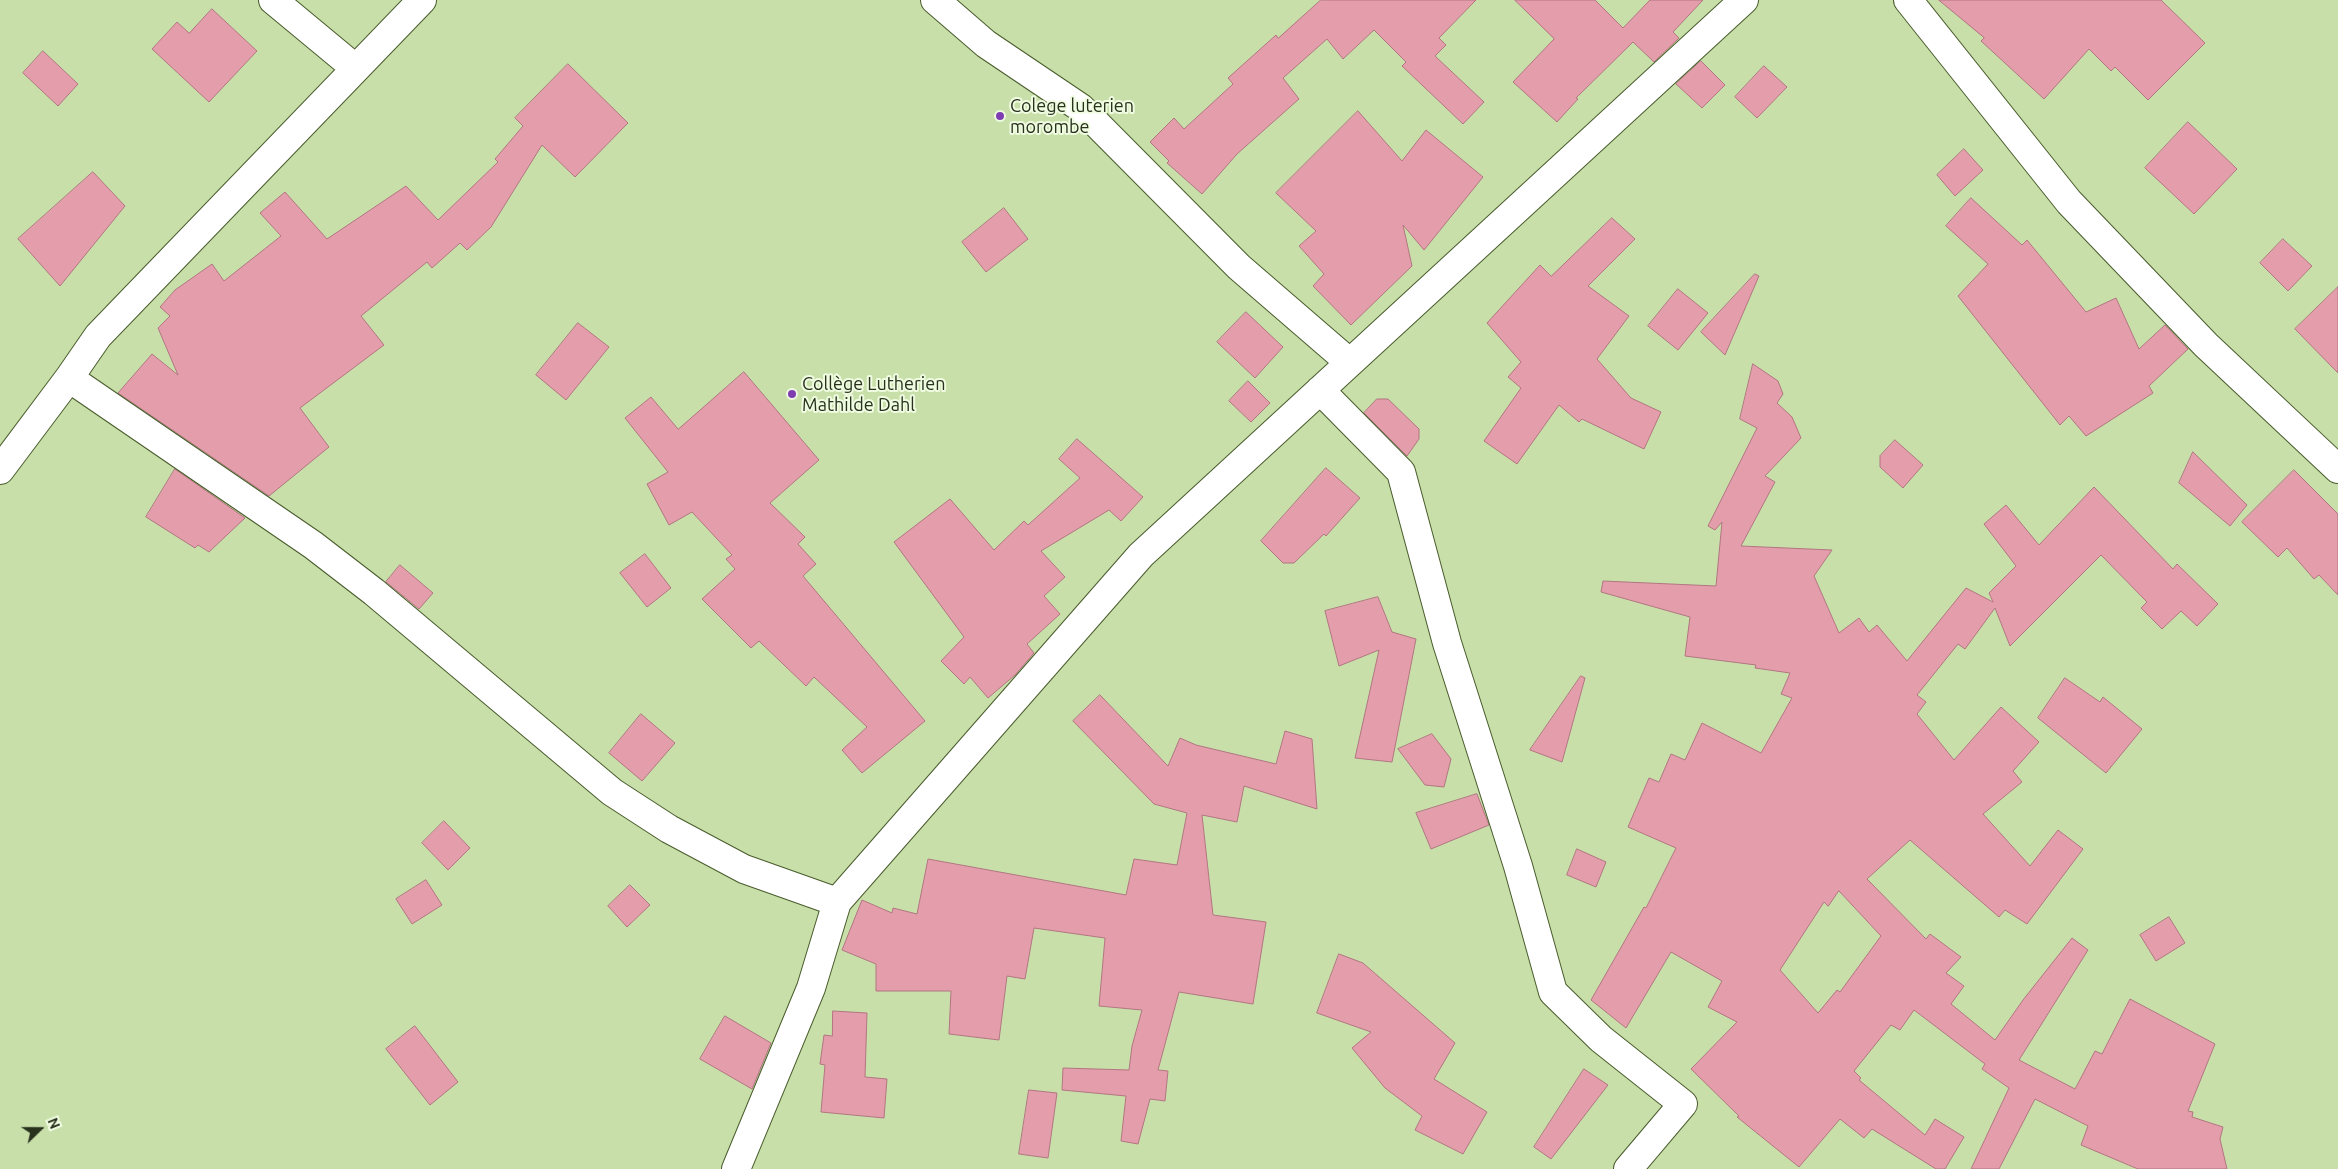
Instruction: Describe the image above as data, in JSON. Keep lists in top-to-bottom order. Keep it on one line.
{"places":["Colege luterien morombe","Collège Lutherien Mathilde Dahl"],"north":"right"}
